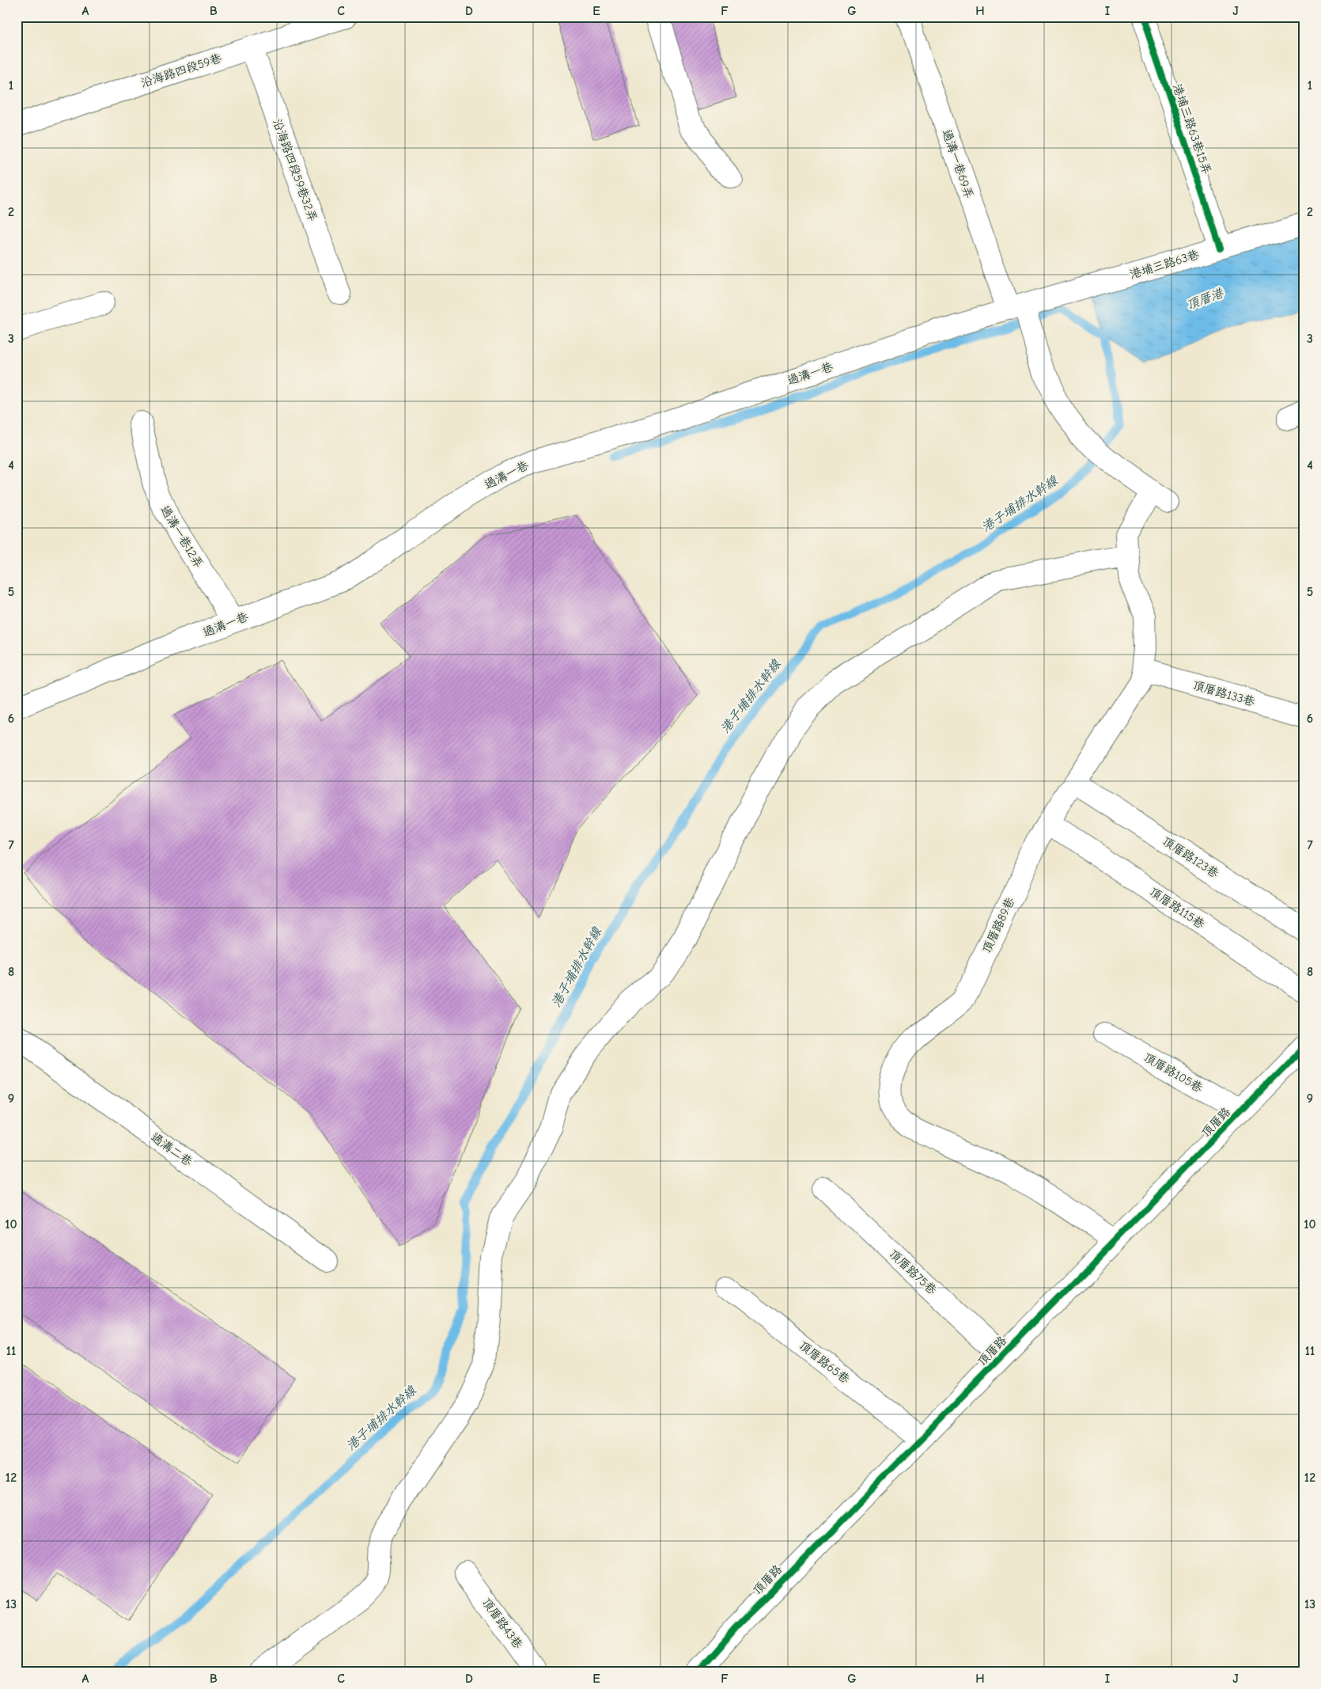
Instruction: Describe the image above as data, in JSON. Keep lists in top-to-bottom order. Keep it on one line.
{"streets":{"street":["沿海路四段59巷","港埔三路63巷15弄","過溝一巷69弄","沿海路四段59巷32弄","港埔三路63巷","過溝一巷","過溝一巷12弄","頂厝路133巷","頂厝路123巷","頂厝路115巷","頂厝路89巷","頂厝路105巷","頂厝路","過溝二巷","頂厝路75巷","頂厝路65巷","頂厝路43巷"]},"crossings":[["沿海路四段59巷","沿海路四段59巷32弄"],["港埔三路63巷15弄","港埔三路63巷"],["過溝一巷69弄","港埔三路63巷"],["過溝一巷69弄","過溝一巷"],["過溝一巷69弄","頂厝路89巷"],["港埔三路63巷","過溝一巷"],["過溝一巷","過溝一巷12弄"],["頂厝路133巷","頂厝路89巷"],["頂厝路123巷","頂厝路89巷"],["頂厝路115巷","頂厝路89巷"],["頂厝路89巷","頂厝路"],["頂厝路105巷","頂厝路"],["頂厝路","頂厝路75巷"],["頂厝路","頂厝路65巷"]],"water":["頂厝港","港子埔排水幹線"],"grid":{"columns":["A","B","C","D","E","F","G","H","I","J"],"rows":["1","2","3","4","5","6","7","8","9","10","11","12","13"]}}
